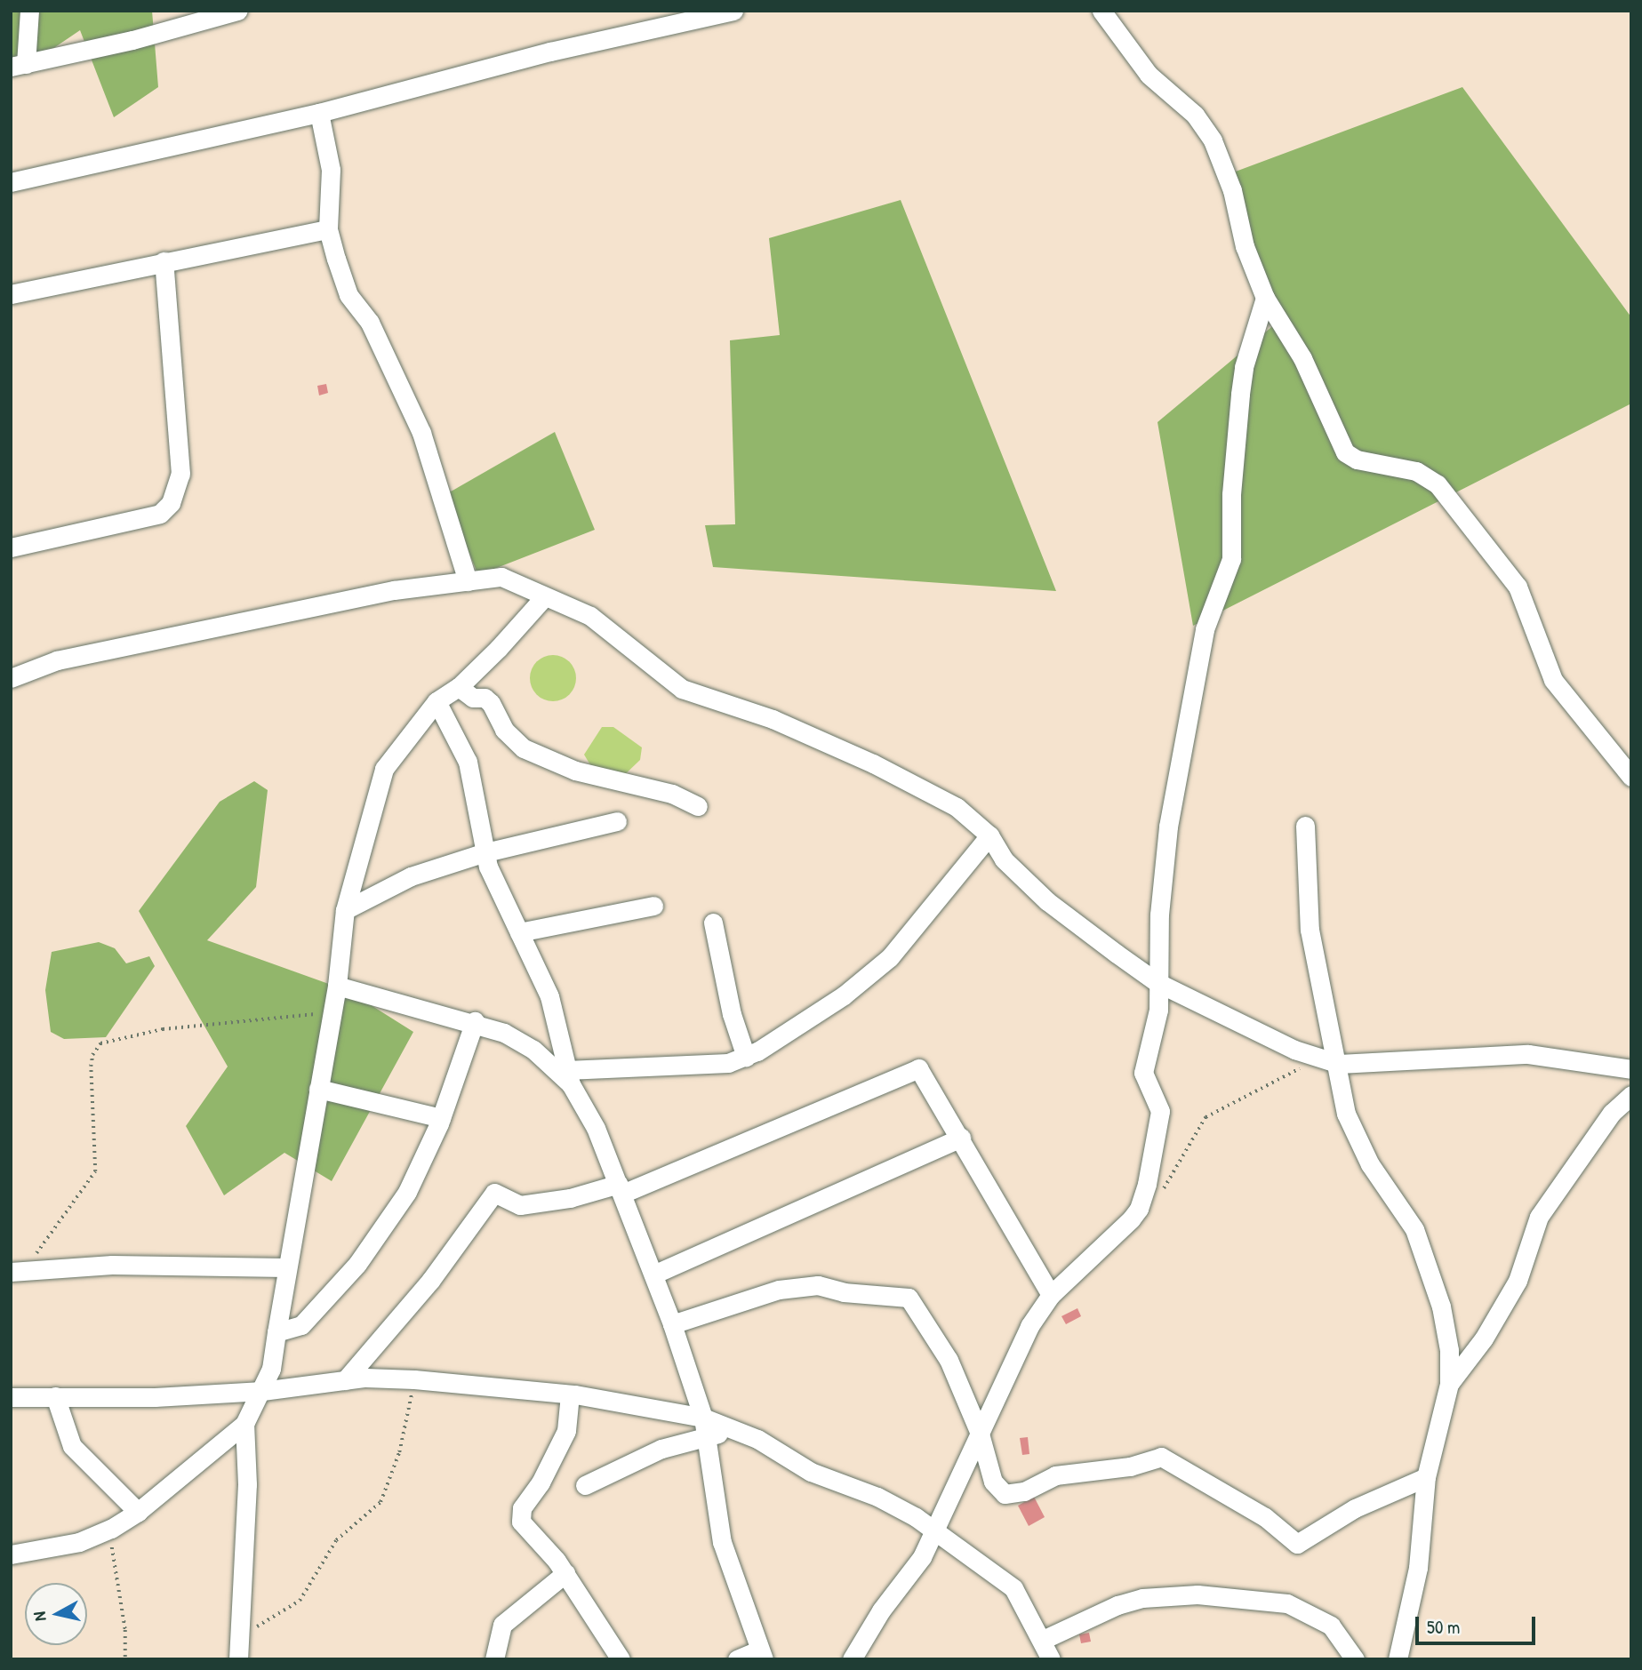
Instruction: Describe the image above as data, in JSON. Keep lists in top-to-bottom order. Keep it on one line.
{"scale_bar":"50 m","north":"left"}
